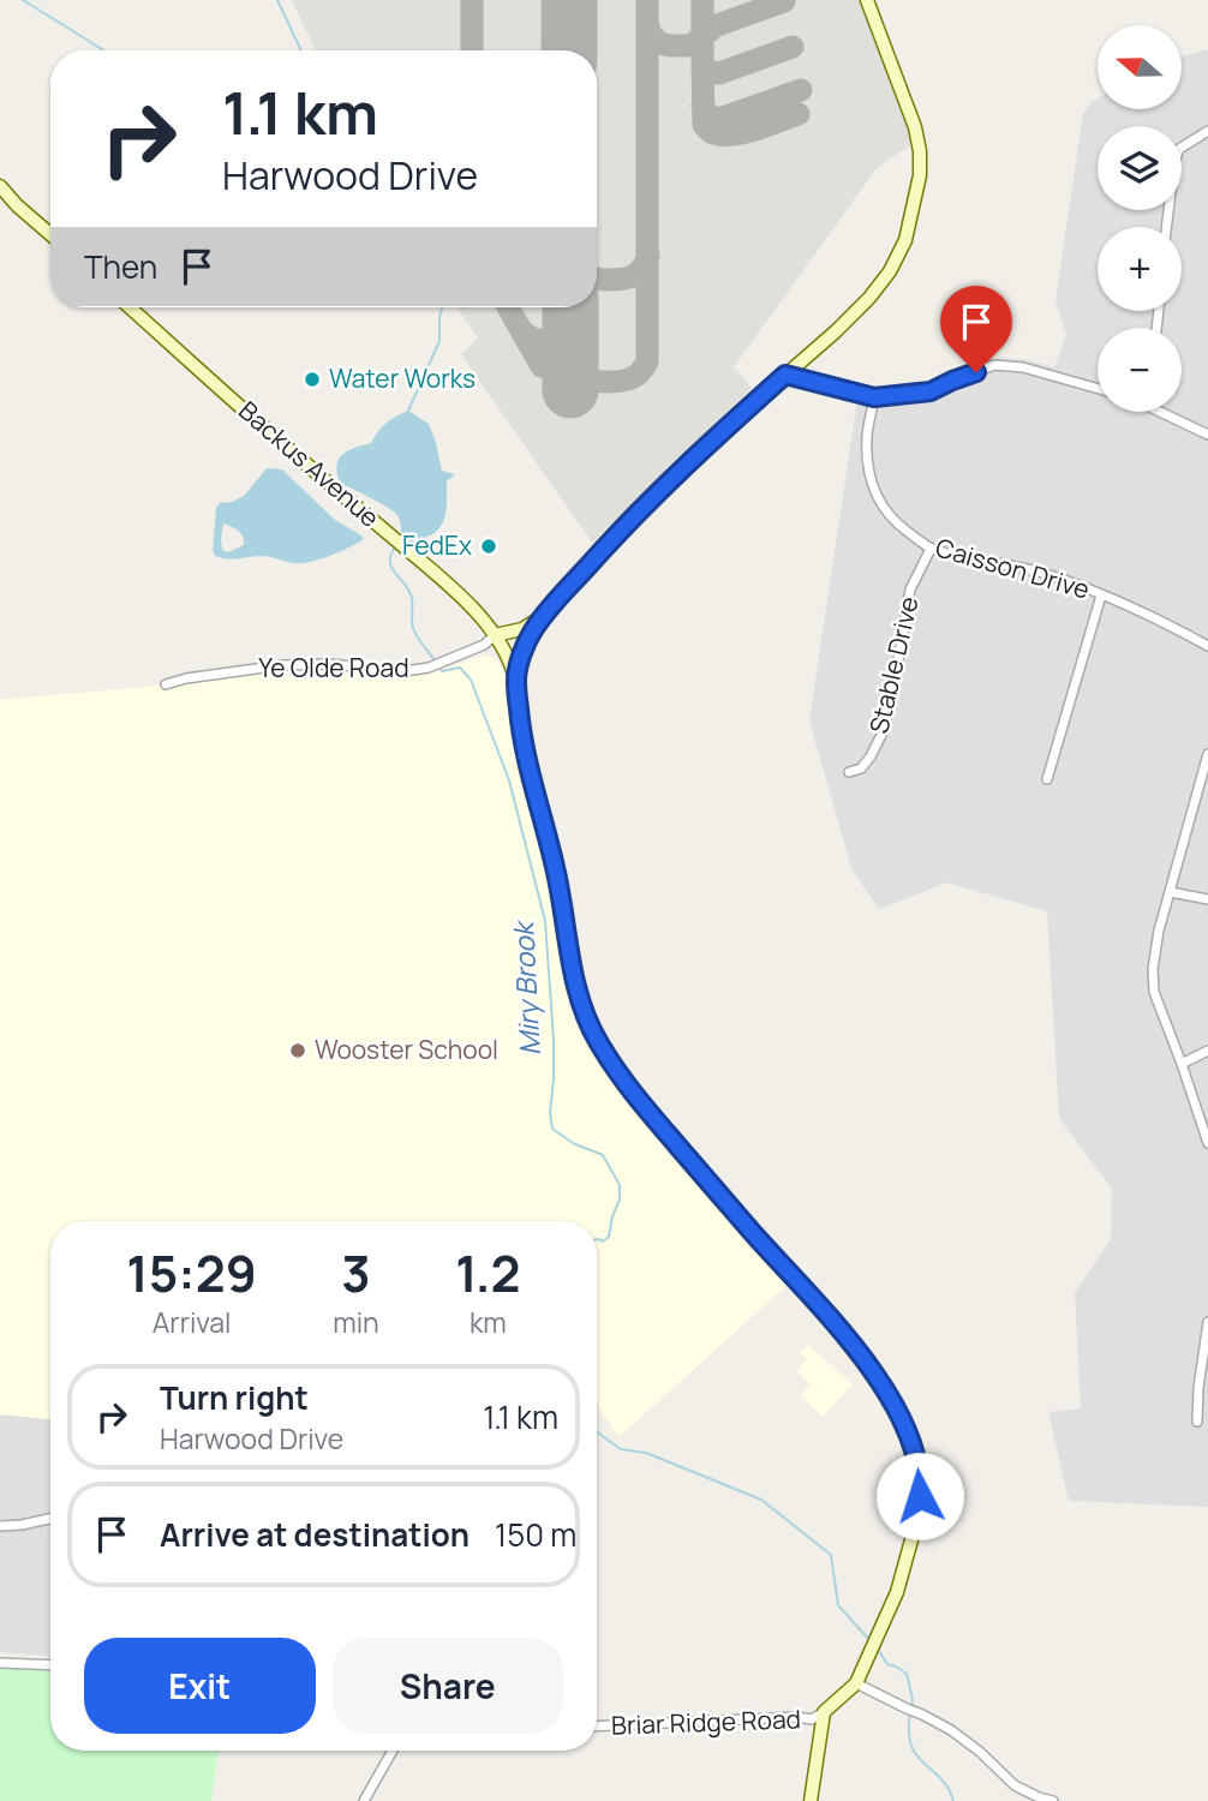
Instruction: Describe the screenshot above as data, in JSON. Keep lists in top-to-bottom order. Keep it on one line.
{"streets":{"main road":["Backus Avenue"],"street":["Caisson Drive","Stable Drive","Ye Olde Road","Briar Ridge Road"]},"crossings":[["Backus Avenue","Ye Olde Road"],["Caisson Drive","Stable Drive"]],"water":["Miry Brook"],"places":["Water Works","FedEx","Wooster School"],"north":"left","page":{"map_buttons":["+","−"],"turn":["1.1 km","Harwood Drive"],"then":"Then","eta":["15:29","Arrival","3","min","1.2","km"],"list":[{"name":"Turn right","note":"Harwood Drive","value":"1.1 km"},{"name":"Arrive at destination","value":"150 m"}],"buttons":["Exit","Share"]}}
